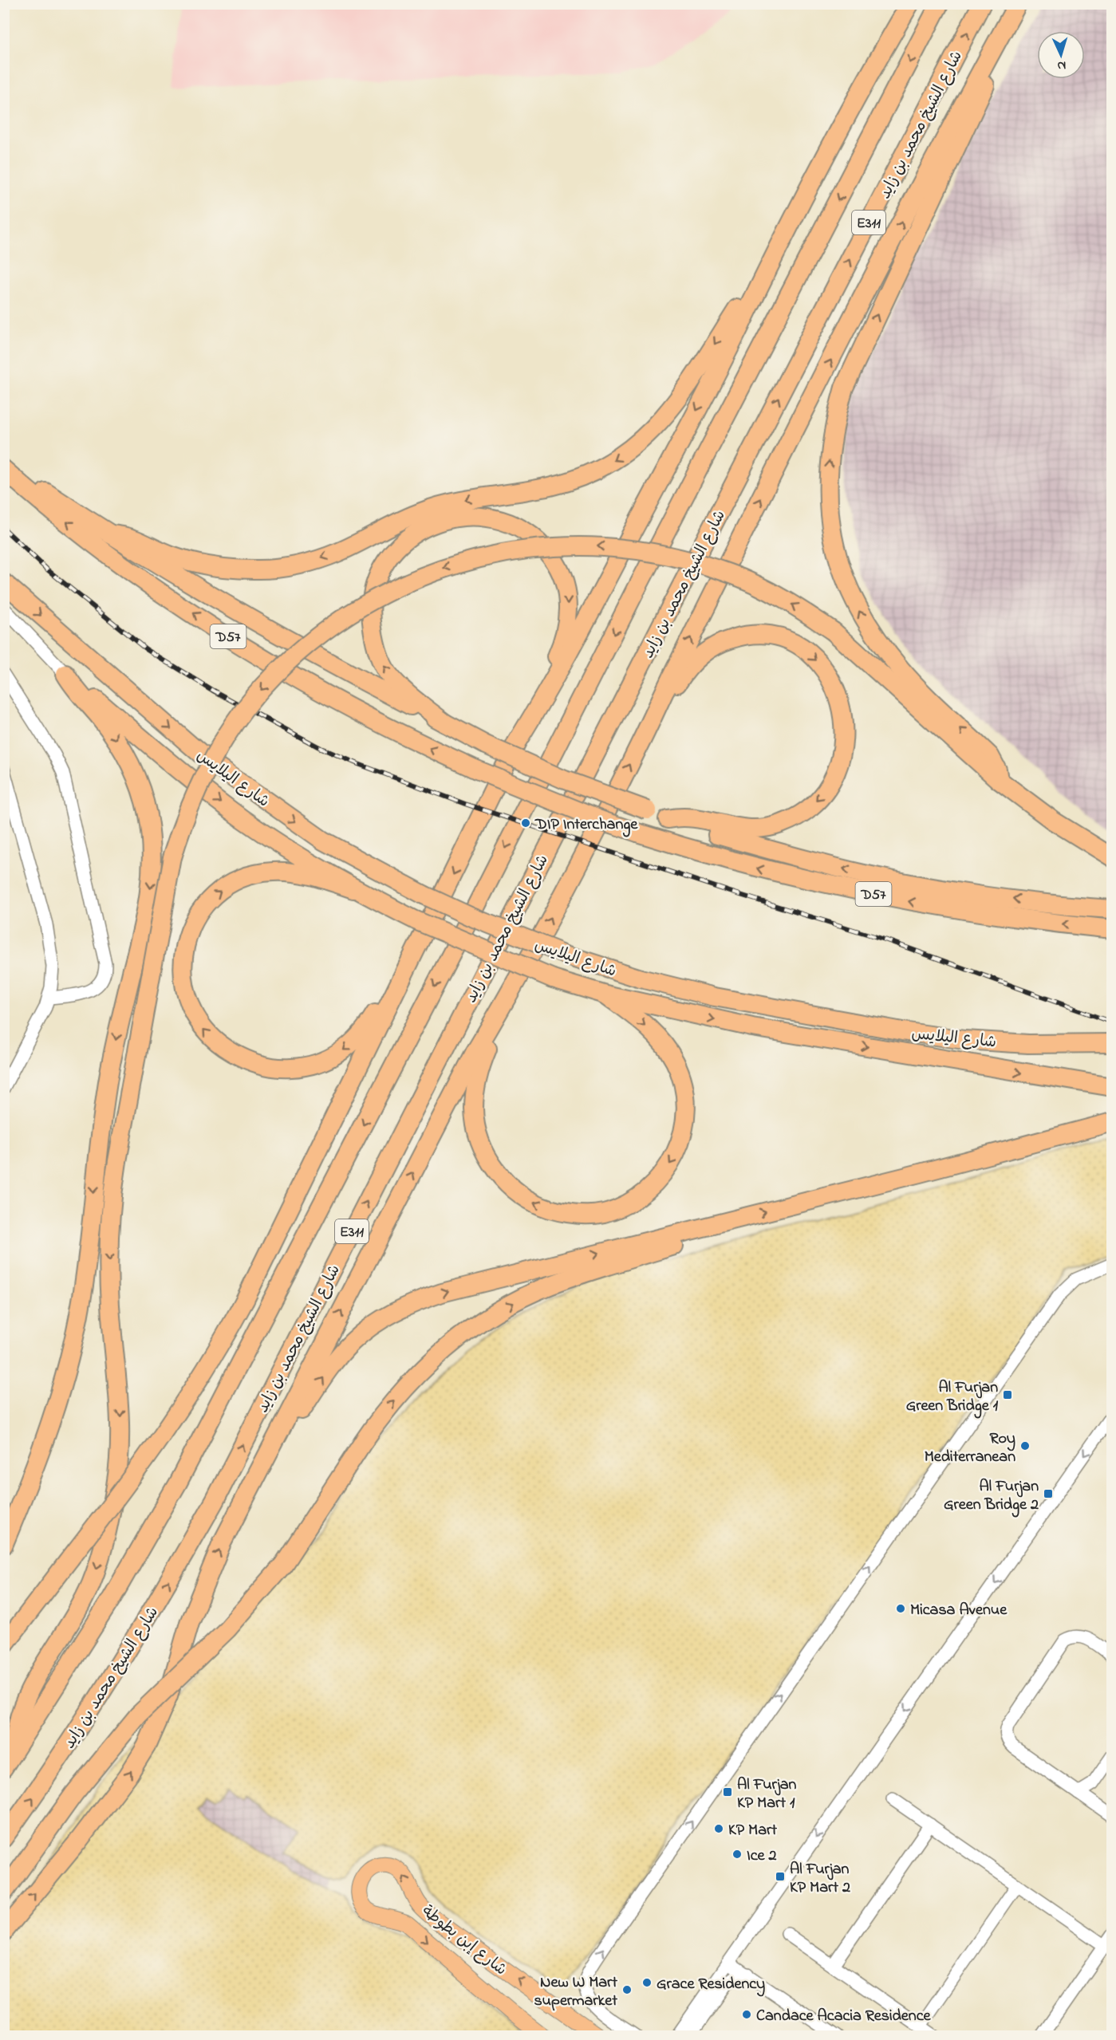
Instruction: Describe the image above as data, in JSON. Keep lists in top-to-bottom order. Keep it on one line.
{"streets":{"highway":["شارع الشيخ محمد بن زايد","E311","D57","شارع اليلايس"],"main road":["شارع إبن بطوطة"]},"places":{"other":["DIP Interchange","Roy Mediterranean","Micasa Avenue","KP Mart","Ice 2","Grace Residency","New W Mart supermarket","Candace Acacia Residence"],"transit":["Al Furjan Green Bridge 1","Al Furjan Green Bridge 2","Al Furjan KP Mart 1","Al Furjan KP Mart 2"]},"north":"bottom"}
